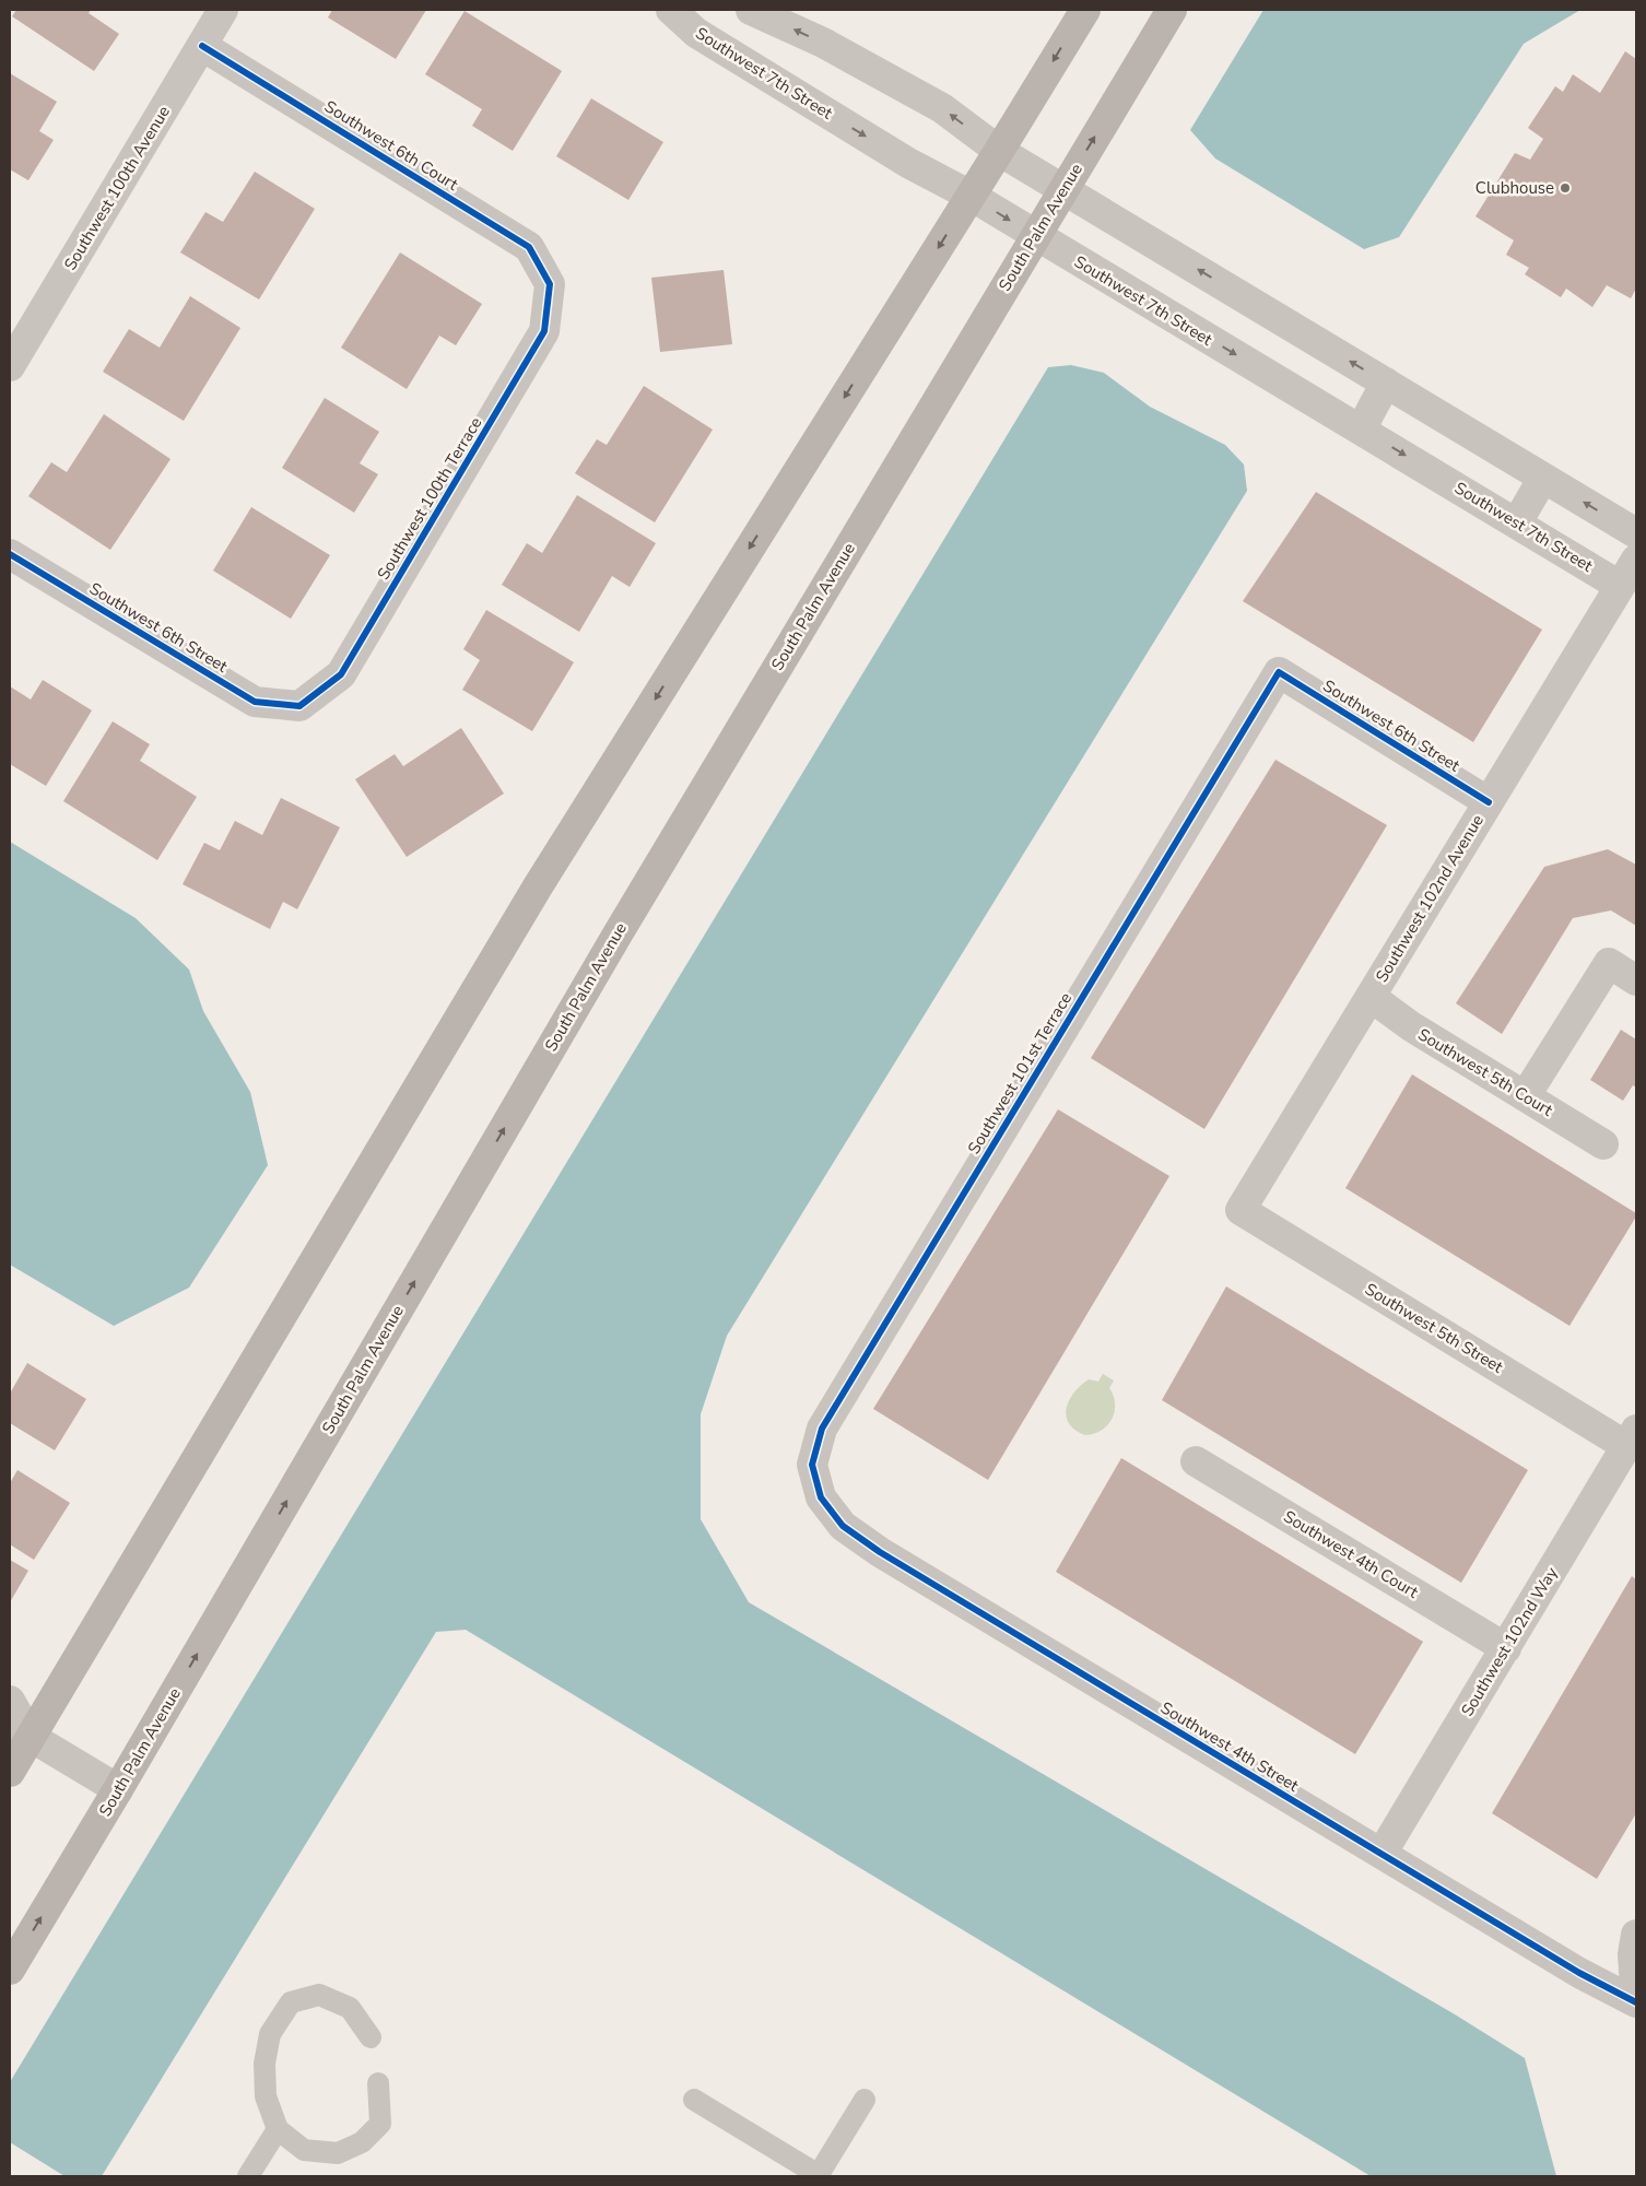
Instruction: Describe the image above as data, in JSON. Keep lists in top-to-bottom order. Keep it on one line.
{"streets":{"main road":["South Palm Avenue"],"street":["Southwest 7th Street","Southwest 6th Court","Southwest 100th Avenue","Southwest 100th Terrace","Southwest 6th Street","Southwest 102nd Avenue","Southwest 5th Court","Southwest 101st Terrace","Southwest 5th Street","Southwest 4th Court","Southwest 102nd Way","Southwest 4th Street"]},"crossings":[["Southwest 7th Street","South Palm Avenue"],["Southwest 7th Street","Southwest 102nd Avenue"],["Southwest 6th Court","Southwest 100th Avenue"],["Southwest 6th Court","Southwest 100th Terrace"],["Southwest 100th Terrace","Southwest 6th Street"],["Southwest 6th Street","Southwest 102nd Avenue"],["Southwest 6th Street","Southwest 101st Terrace"],["Southwest 102nd Avenue","Southwest 5th Court"],["Southwest 102nd Avenue","Southwest 5th Street"],["Southwest 101st Terrace","Southwest 4th Street"],["Southwest 5th Street","Southwest 102nd Way"],["Southwest 4th Court","Southwest 102nd Way"],["Southwest 102nd Way","Southwest 4th Street"]],"places":["Clubhouse"]}
